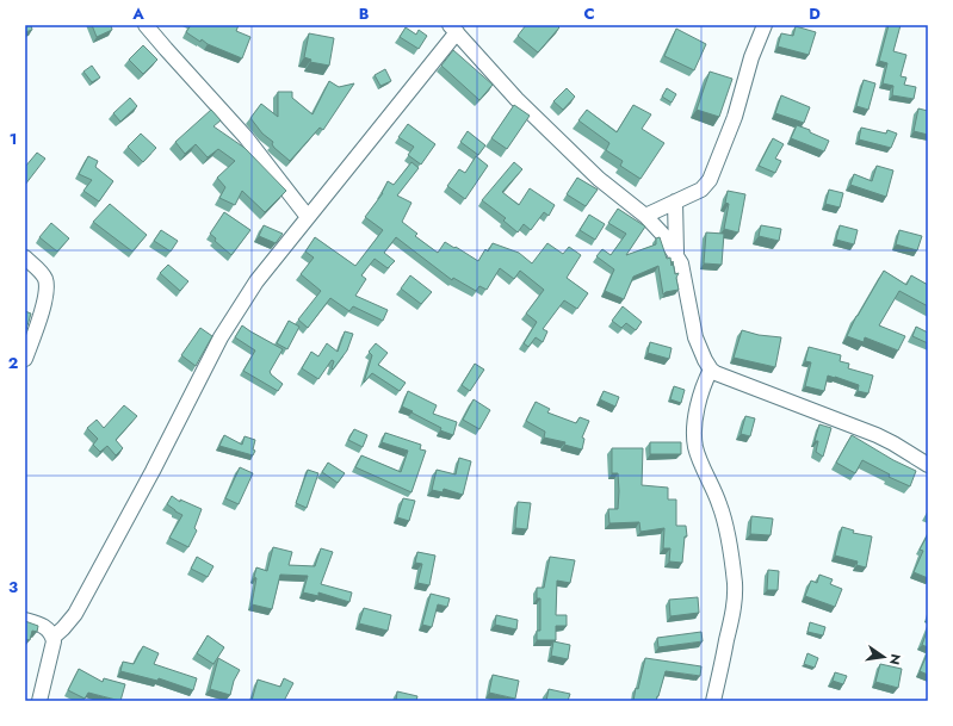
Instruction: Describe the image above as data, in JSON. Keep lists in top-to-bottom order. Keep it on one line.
{"north":"right","grid":{"columns":["A","B","C","D"],"rows":["1","2","3"]}}
